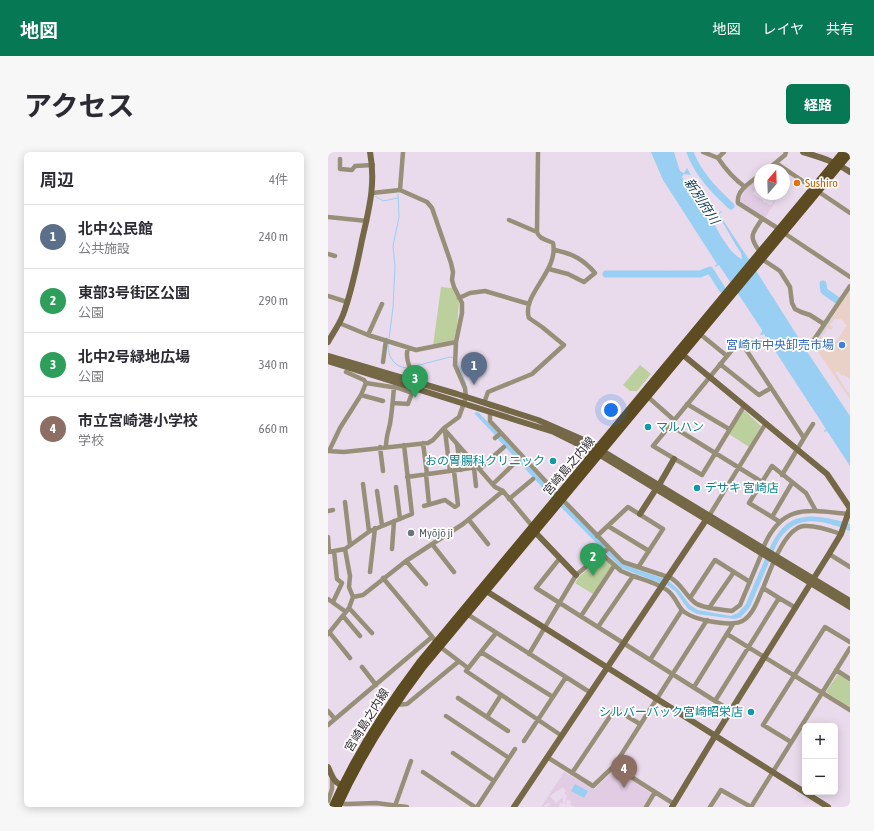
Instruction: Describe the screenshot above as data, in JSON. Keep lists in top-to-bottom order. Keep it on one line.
{"streets":{"main road":["宮崎島之内線"]},"water":["新別府川"],"places":["Sushiro","宮崎市中央卸売市場","マルハン","おの胃腸科クリニック","デサキ 宮崎店","Myōjō ji","シルバーバック宮崎昭栄店"],"north":"top","page":{"header":"地図","nav":["地図","レイヤ","共有"],"title":"アクセス","buttons":"経路","heading":["周辺","4件"],"list":[{"mark":"1","name":"北中公民館","note":"公共施設","value":"240 m"},{"mark":"2","name":"東部3号街区公園","note":"公園","value":"290 m"},{"mark":"3","name":"北中2号緑地広場","note":"公園","value":"340 m"},{"mark":"4","name":"市立宮崎港小学校","note":"学校","value":"660 m"}],"pins":["1","3","2","4"],"map_buttons":["+","−"]}}
